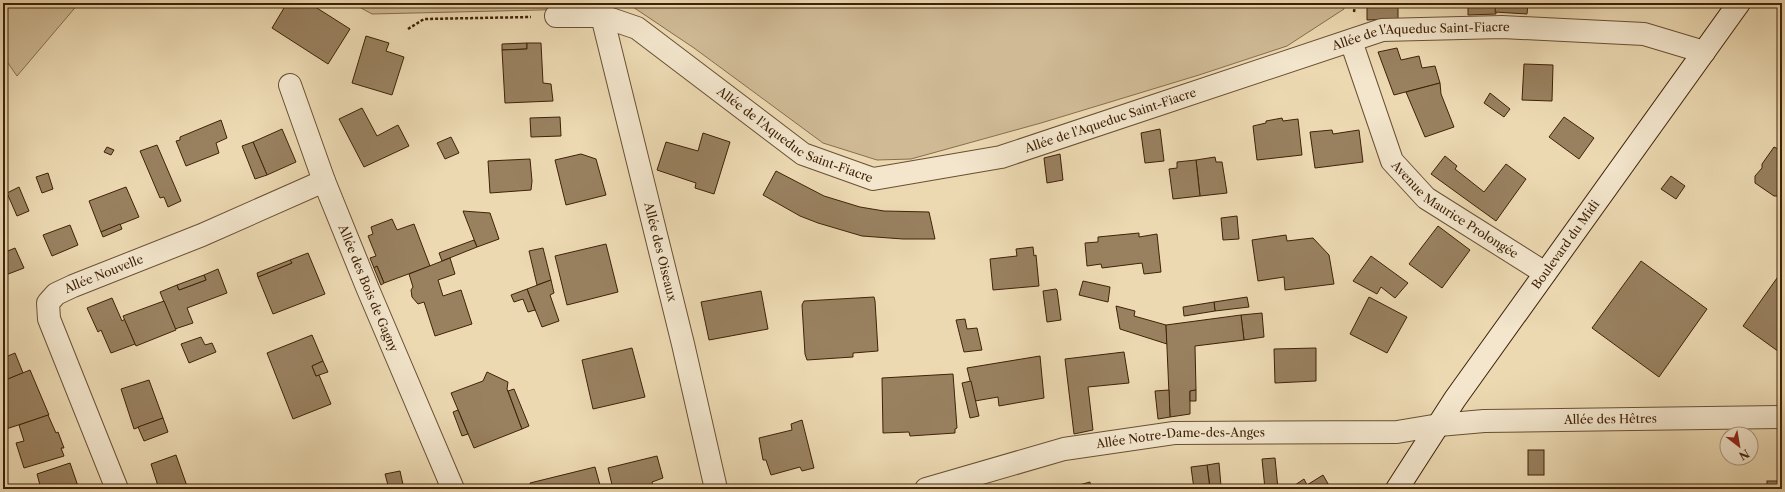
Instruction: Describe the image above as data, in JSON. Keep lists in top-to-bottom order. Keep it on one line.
{"streets":{"street":["Allée de l'Aqueduc Saint-Fiacre","Avenue Maurice Prolongée","Boulevard du Midi","Allée des Oiseaux","Allée Nouvelle","Allée des Bois de Gagny","Allée des Hêtres","Allée Notre-Dame-des-Anges"]},"crossings":[["Allée de l'Aqueduc Saint-Fiacre","Avenue Maurice Prolongée"],["Allée de l'Aqueduc Saint-Fiacre","Boulevard du Midi"],["Allée de l'Aqueduc Saint-Fiacre","Allée des Oiseaux"],["Avenue Maurice Prolongée","Boulevard du Midi"],["Boulevard du Midi","Allée des Hêtres"],["Boulevard du Midi","Allée Notre-Dame-des-Anges"],["Allée Nouvelle","Allée des Bois de Gagny"],["Allée des Hêtres","Allée Notre-Dame-des-Anges"]],"north":"bottom right"}
